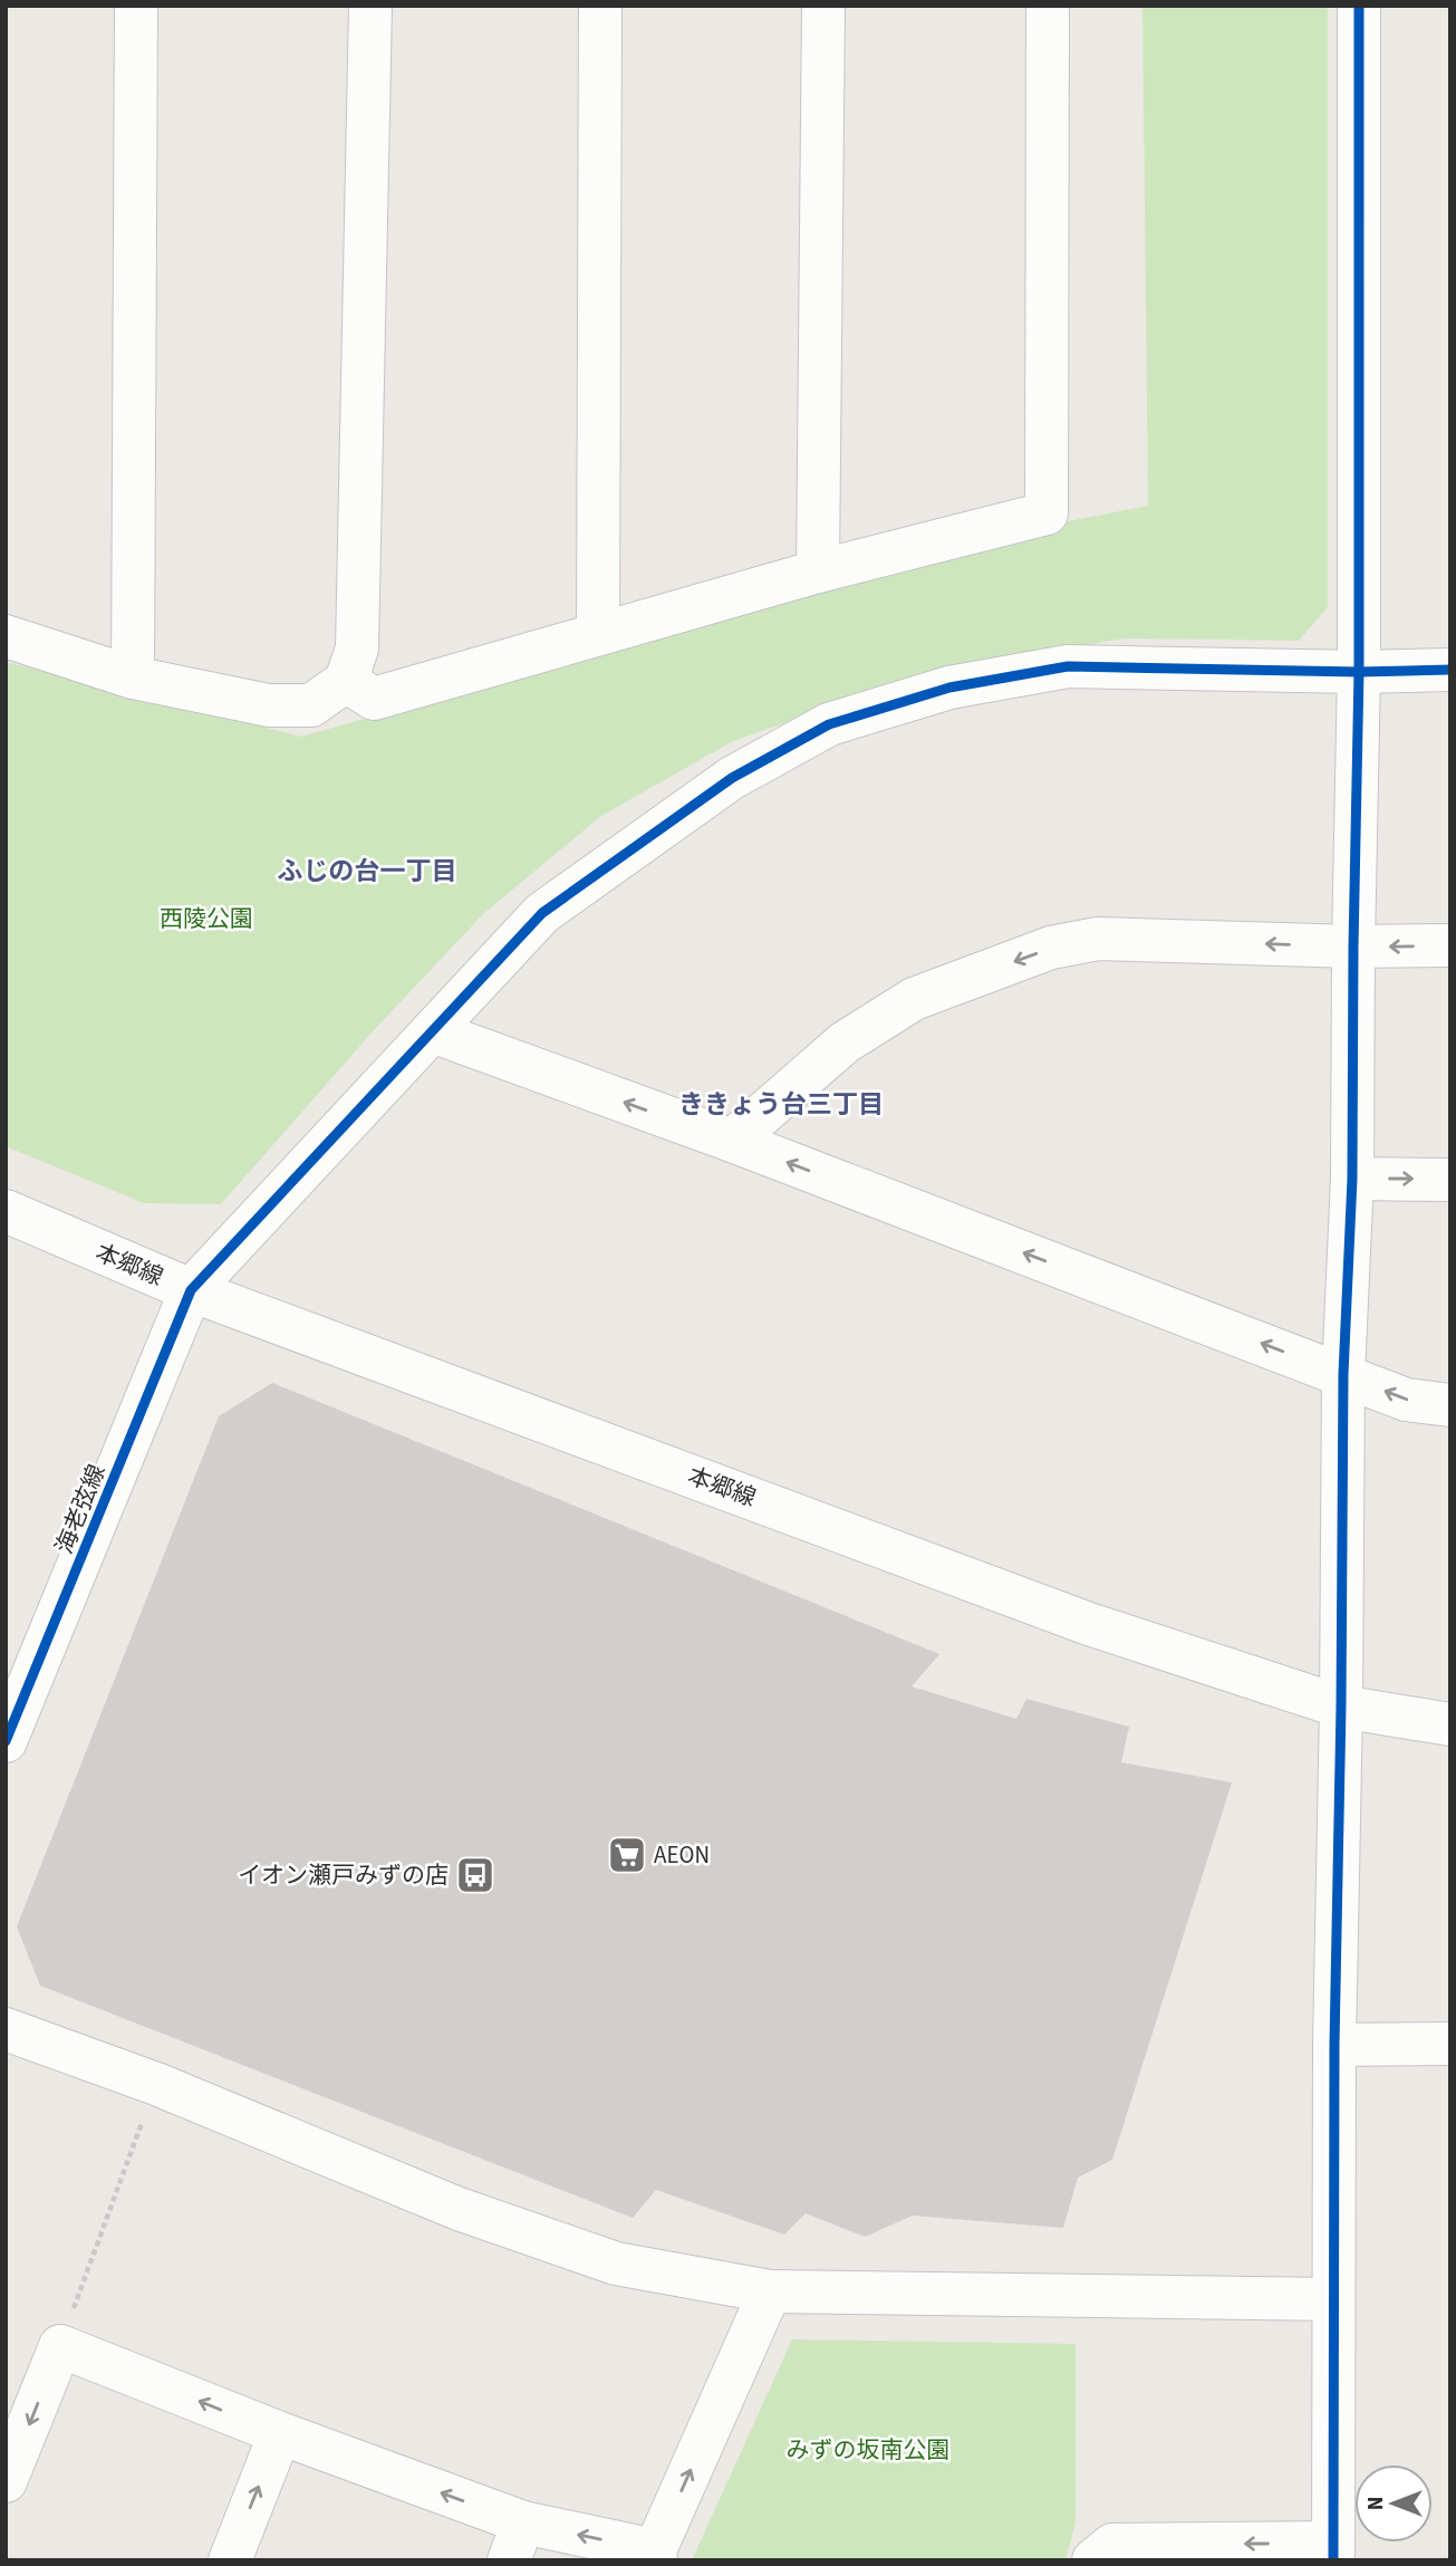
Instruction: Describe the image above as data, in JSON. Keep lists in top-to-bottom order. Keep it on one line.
{"streets":{"street":["本郷線","海老弦線"]},"crossings":[["本郷線","海老弦線"]],"districts":["ふじの台一丁目","ききょう台三丁目"],"parks":["西陵公園","みずの坂南公園"],"places":{"supermarket":["AEON"],"bus stop":["イオン瀬戸みずの店"]},"north":"left"}
